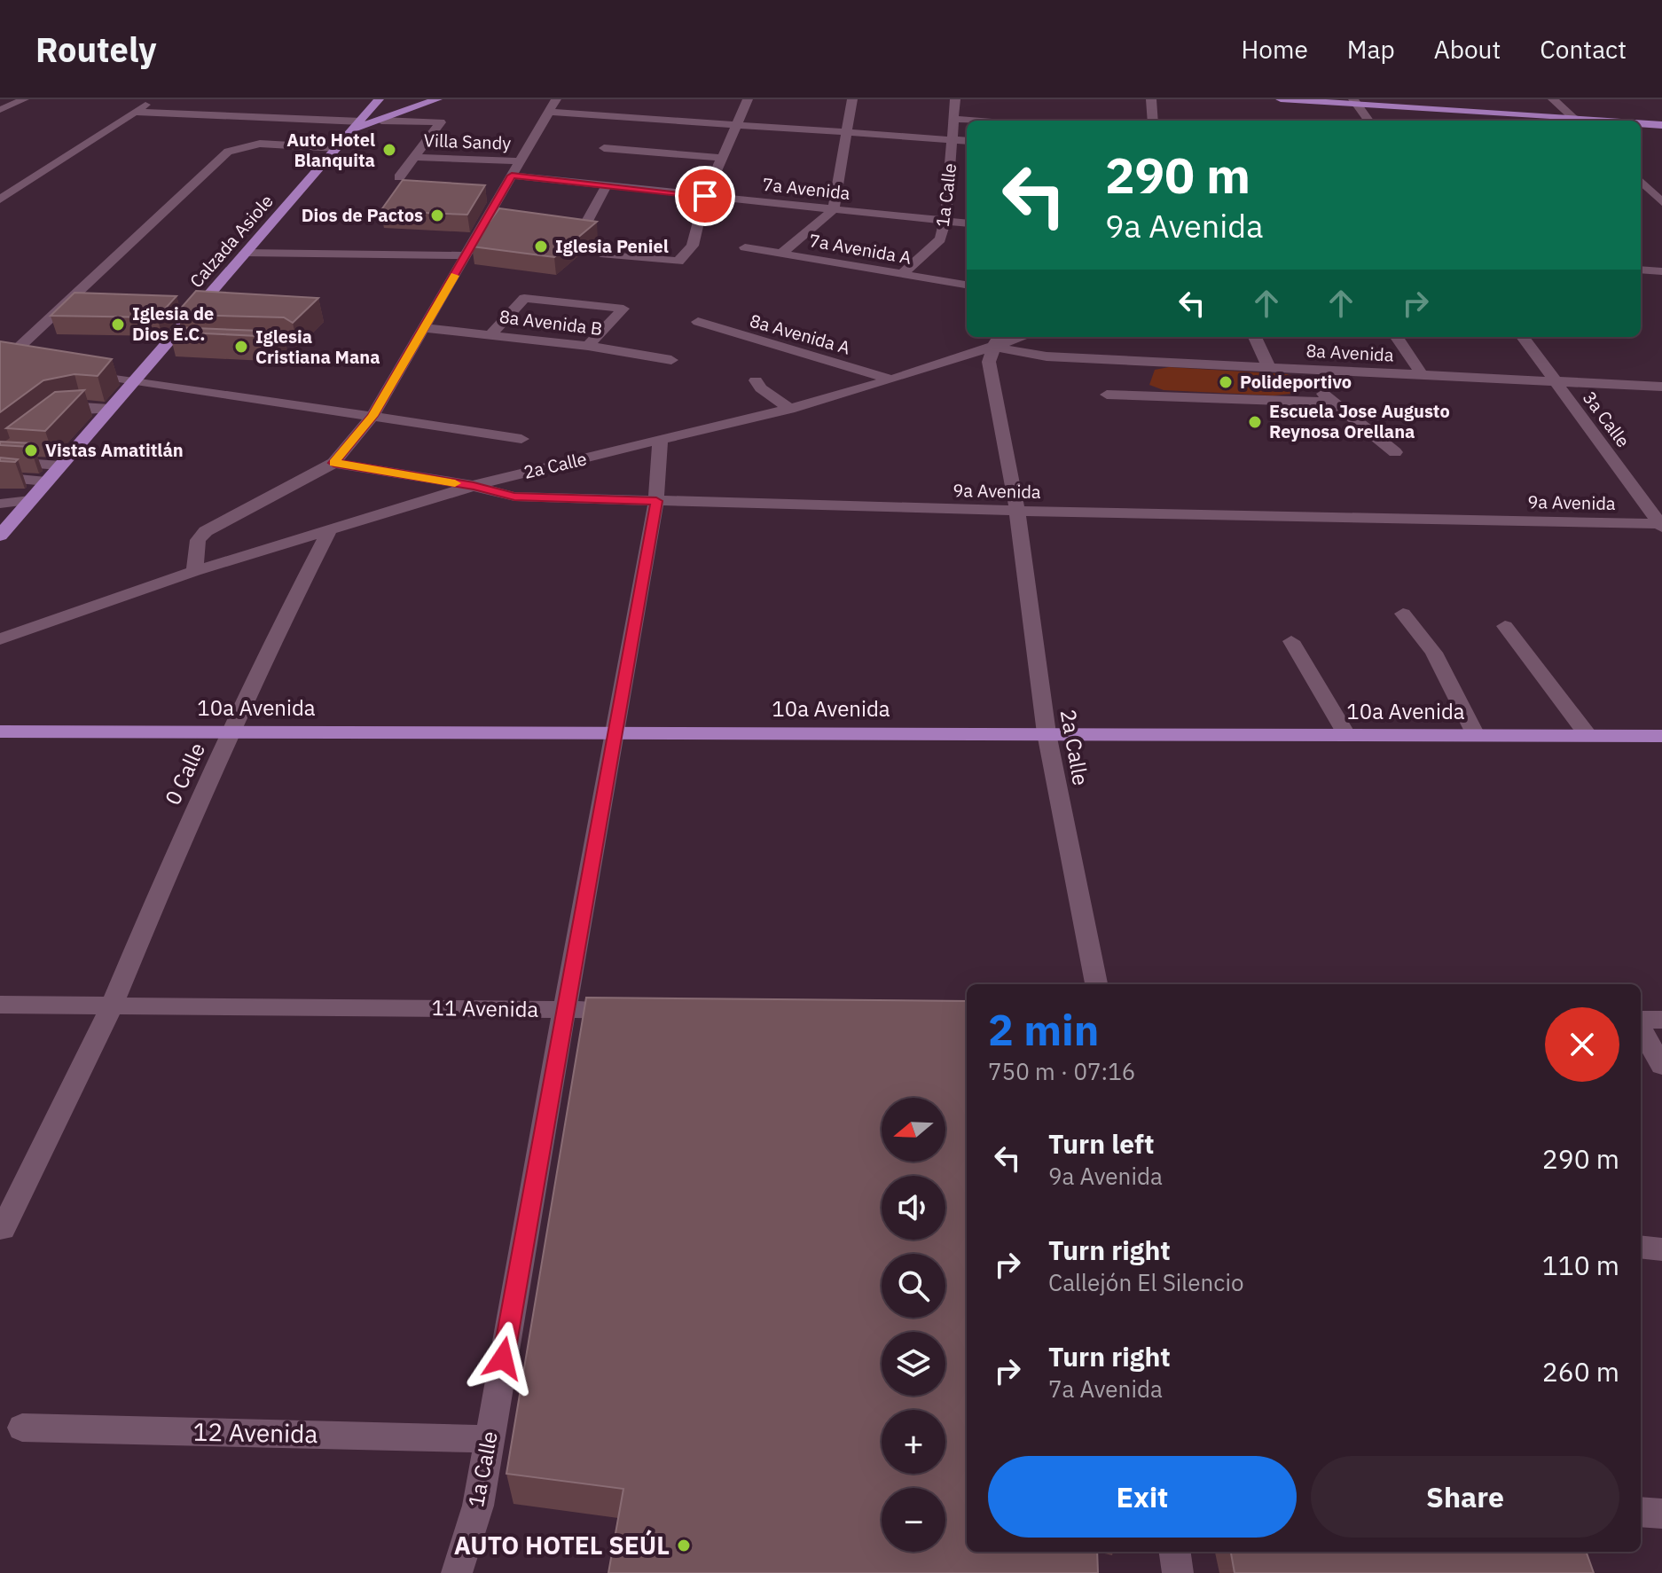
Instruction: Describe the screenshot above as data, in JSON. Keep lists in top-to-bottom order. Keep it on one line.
{"streets":{"main road":["Calzada Asiole","10a Avenida"],"street":["Villa Sandy","7a Avenida","1a Calle","7a Avenida A","8a Avenida B","8a Avenida A","8a Avenida","3a Calle","2a Calle","9a Avenida","0 Calle","11 Avenida","12 Avenida"]},"crossings":[["7a Avenida","1a Calle"],["1a Calle","7a Avenida A"],["1a Calle","2a Calle"],["1a Calle","9a Avenida"],["1a Calle","10a Avenida"],["1a Calle","11 Avenida"],["1a Calle","12 Avenida"],["8a Avenida A","2a Calle"],["8a Avenida","3a Calle"],["8a Avenida","2a Calle"],["3a Calle","9a Avenida"],["2a Calle","9a Avenida"],["2a Calle","10a Avenida"],["2a Calle","0 Calle"],["10a Avenida","0 Calle"],["0 Calle","11 Avenida"]],"places":["Auto Hotel Blanquita","Dios de Pactos","Iglesia Peniel","Iglesia de Dios E.C.","Iglesia Cristiana Mana","Polideportivo","Escuela Jose Augusto Reynosa Orellana","Vistas Amatitlán","AUTO HOTEL SEÚL"],"north":"left","page":{"header":"Routely","nav":["Home","Map","About","Contact"],"turn":["290 m","9a Avenida"],"heading":["2 min","750 m · 07:16"],"map_buttons":["+","−"],"list":[{"name":"Turn left","note":"9a Avenida","value":"290 m"},{"name":"Turn right","note":"Callejón El Silencio","value":"110 m"},{"name":"Turn right","note":"7a Avenida","value":"260 m"}],"buttons":["Exit","Share"]}}
